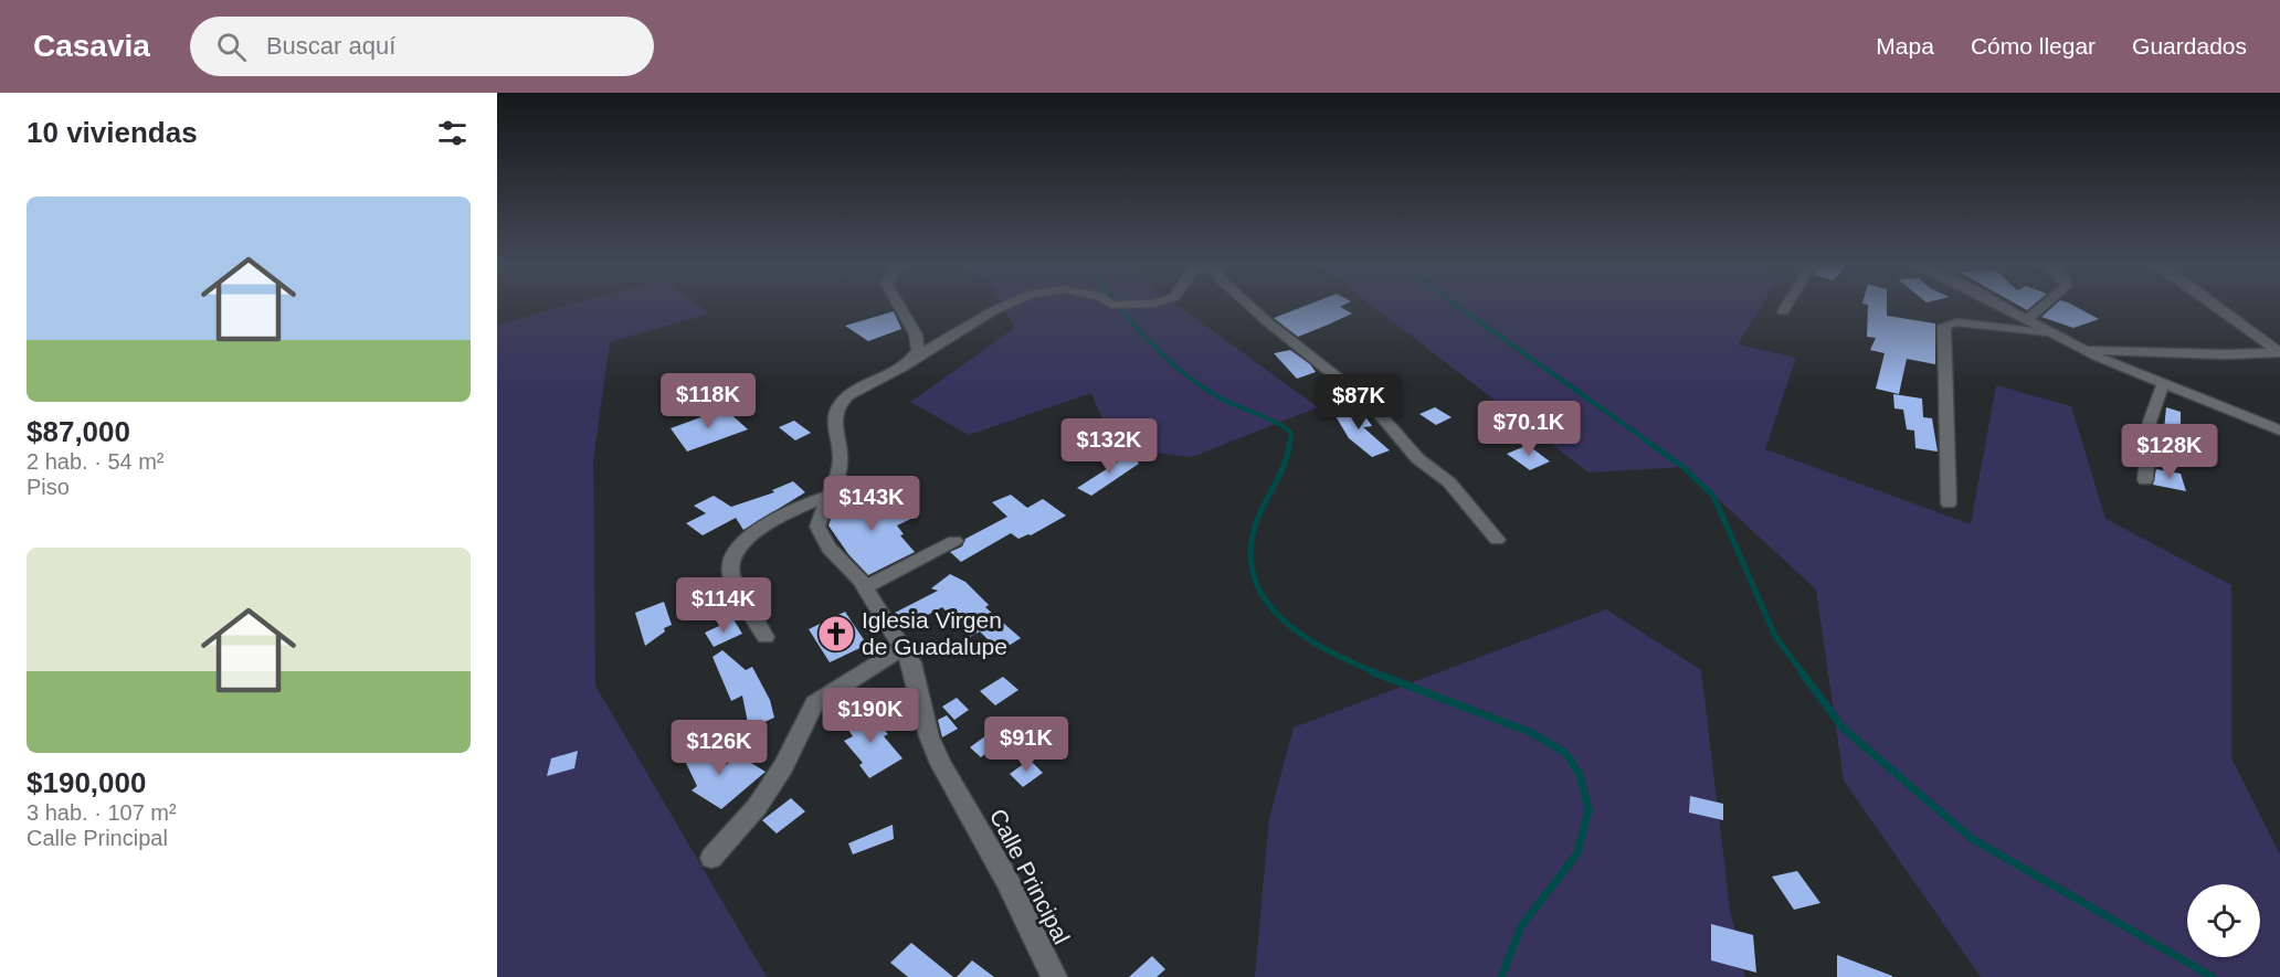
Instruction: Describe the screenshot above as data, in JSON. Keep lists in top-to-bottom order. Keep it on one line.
{"streets":{"street":["Calle Principal"]},"places":{"church":["Iglesia Virgen de Guadalupe"]},"page":{"header":"Casavia","search":"Buscar aquí","nav":["Mapa","Cómo llegar","Guardados"],"heading":"10 viviendas","list":[{"name":"$87,000","note":"2 hab. · 54 m² · Piso"},{"name":"$190,000","note":"3 hab. · 107 m² · Calle Principal"}],"price":["$118K","$87K","$70.1K","$132K","$128K","$143K","$114K","$190K","$91K","$126K"]}}
